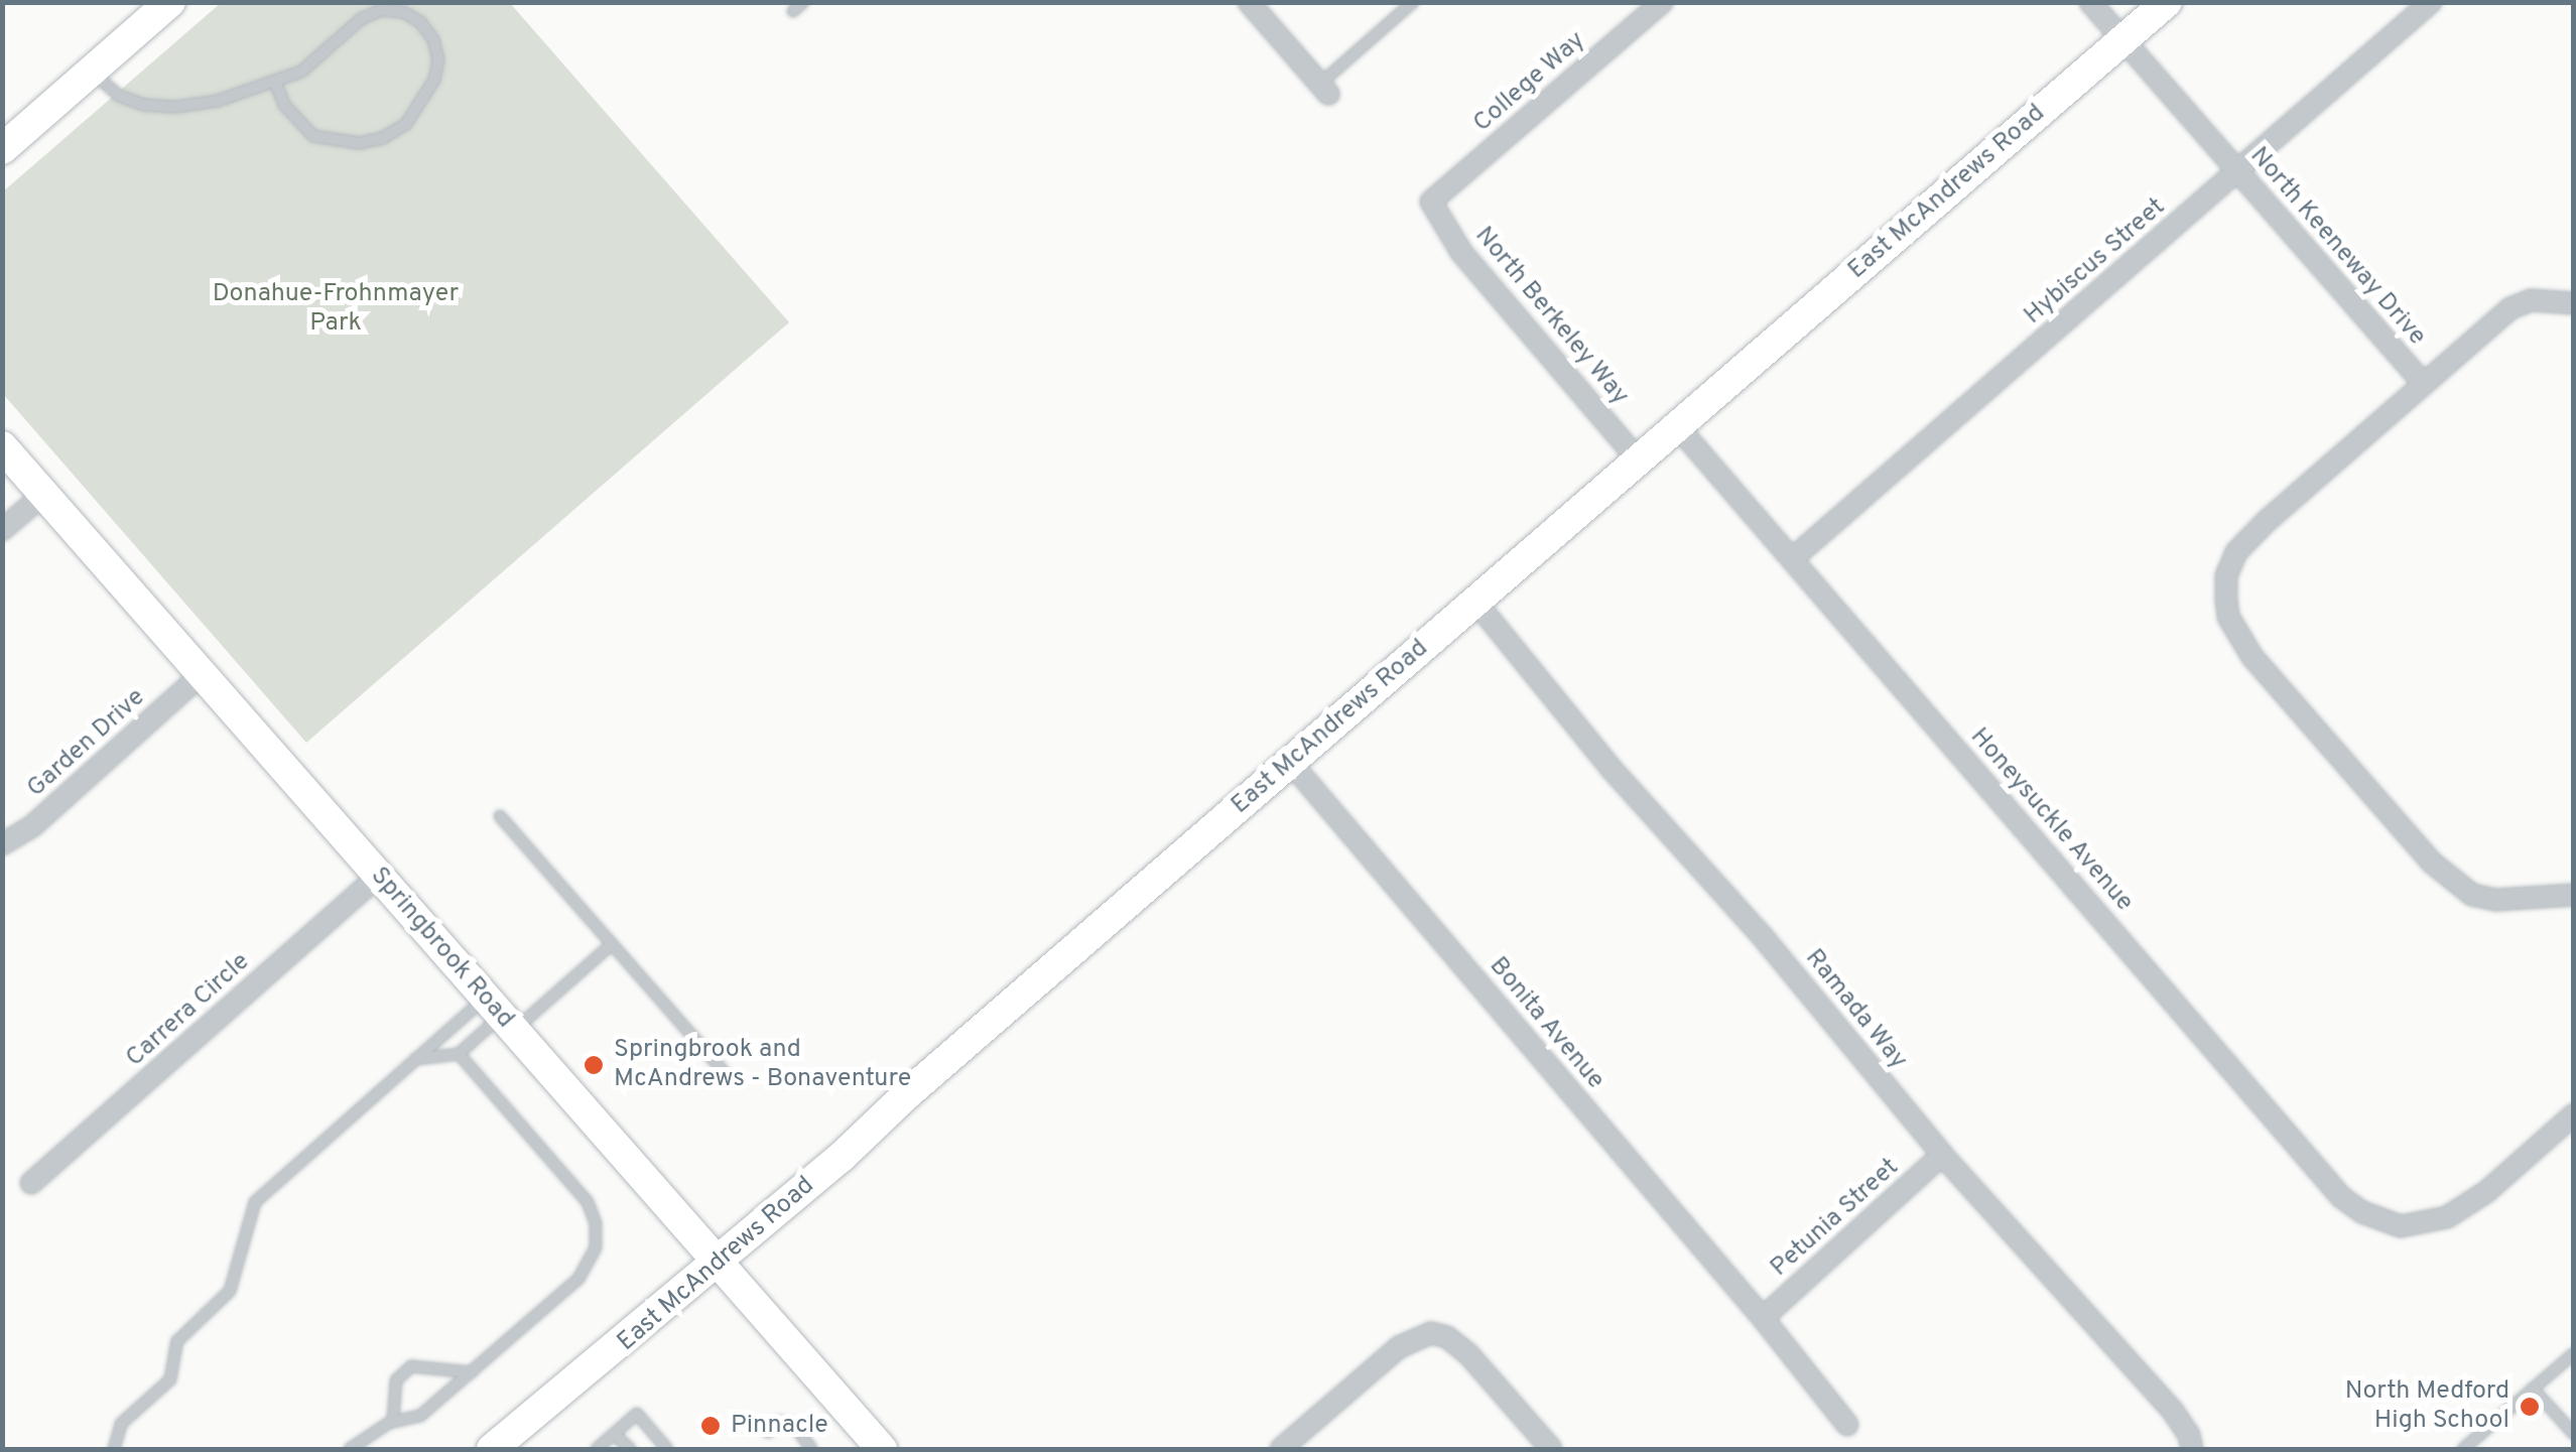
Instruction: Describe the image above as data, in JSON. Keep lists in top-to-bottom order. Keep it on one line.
{"streets":{"main road":["East McAndrews Road","Springbrook Road"],"street":["College Way","North Keeneway Drive","Hybiscus Street","North Berkeley Way","Garden Drive","Honeysuckle Avenue","Ramada Way","Carrera Circle","Bonita Avenue","Petunia Street"]},"crossings":[["College Way","North Berkeley Way"],["East McAndrews Road","North Keeneway Drive"],["East McAndrews Road","North Berkeley Way"],["East McAndrews Road","Honeysuckle Avenue"],["East McAndrews Road","Springbrook Road"],["East McAndrews Road","Ramada Way"],["East McAndrews Road","Bonita Avenue"],["North Keeneway Drive","Hybiscus Street"],["Hybiscus Street","Honeysuckle Avenue"],["Garden Drive","Springbrook Road"],["Springbrook Road","Carrera Circle"],["Ramada Way","Petunia Street"],["Bonita Avenue","Petunia Street"]],"parks":["Donahue-Frohnmayer Park"],"places":["Springbrook and McAndrews - Bonaventure","North Medford High School","Pinnacle"]}
